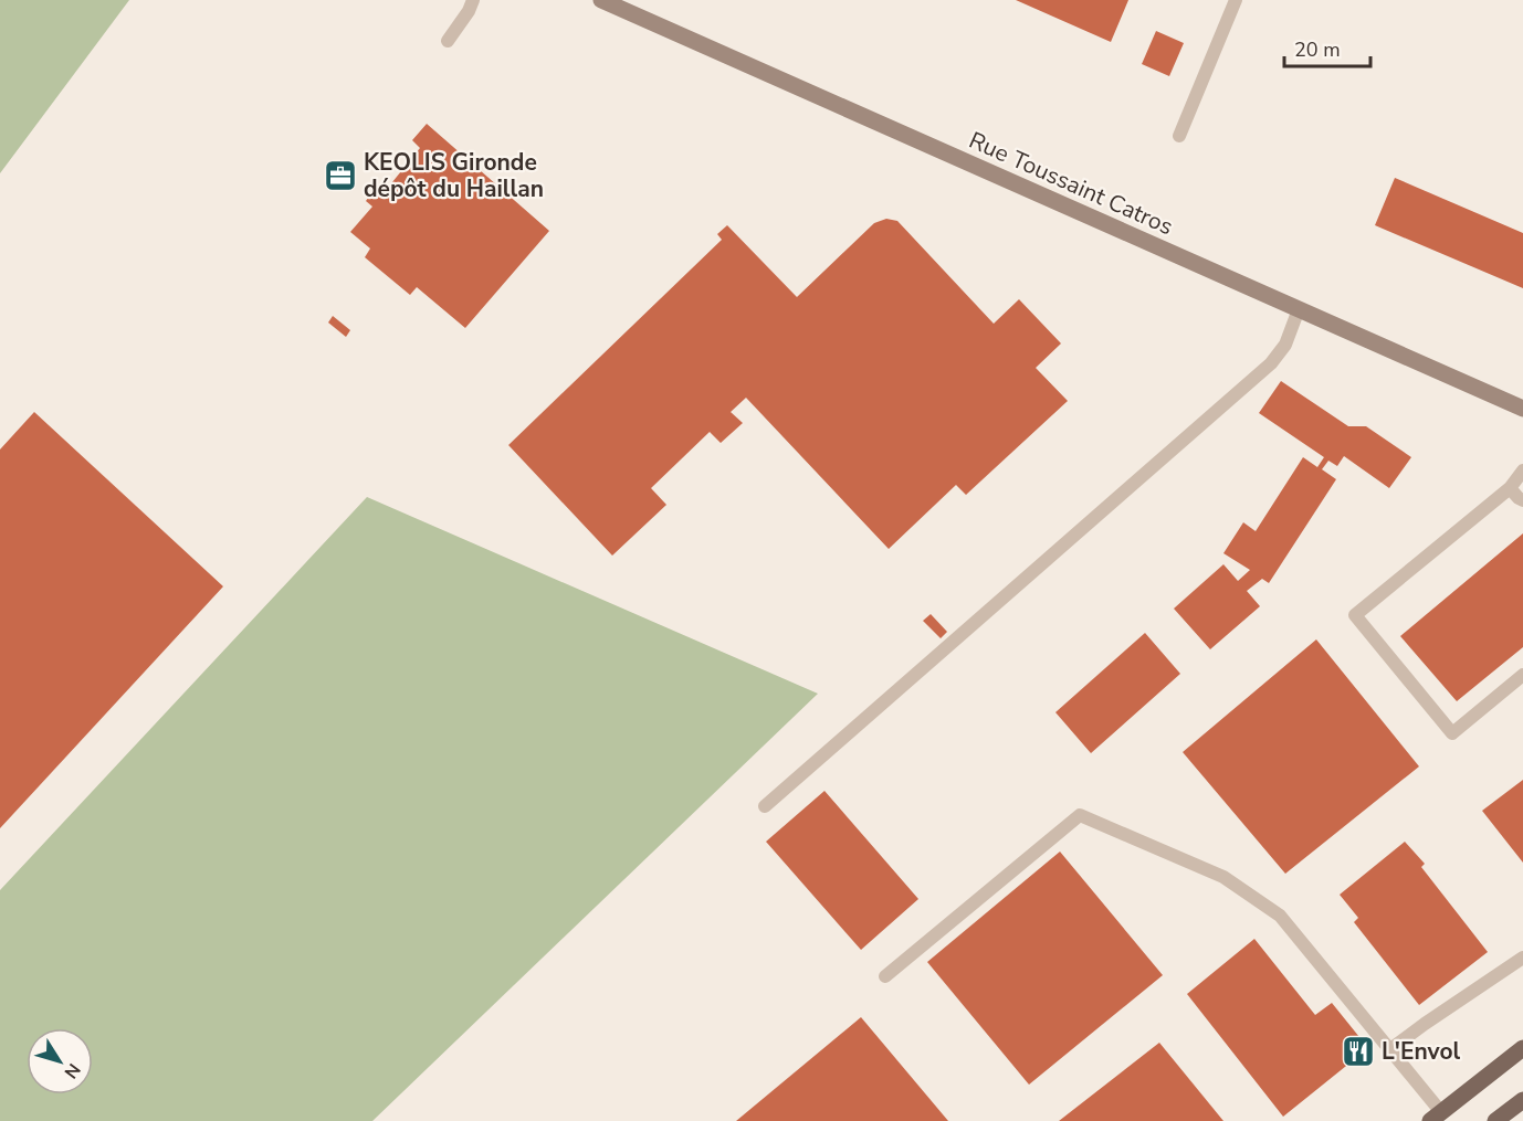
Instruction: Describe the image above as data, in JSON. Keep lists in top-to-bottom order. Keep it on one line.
{"streets":{"street":["Rue Toussaint Catros"]},"places":{"office":["KEOLIS Gironde dépôt du Haillan"],"restaurant":["L'Envol"]},"scale_bar":"20 m","north":"bottom right"}
